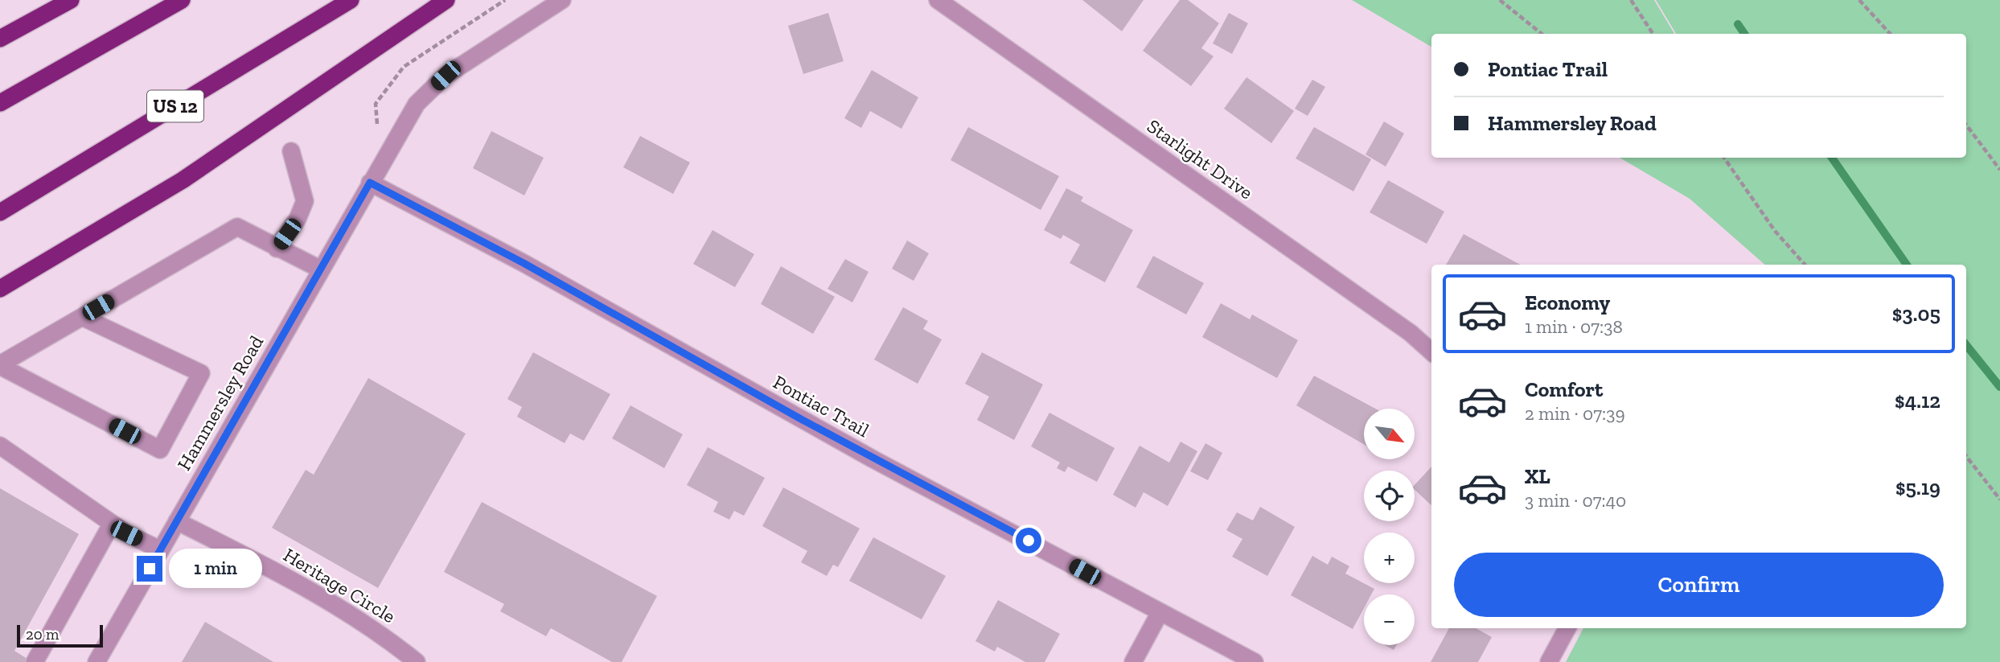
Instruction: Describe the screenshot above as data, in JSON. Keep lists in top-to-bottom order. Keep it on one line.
{"streets":{"highway":["US 12"],"street":["Starlight Drive","Hammersley Road","Pontiac Trail","Heritage Circle"]},"crossings":[["Hammersley Road","Pontiac Trail"],["Hammersley Road","Heritage Circle"]],"scale_bar":"20 m","north":"bottom right","page":{"banner":["Pontiac Trail","Hammersley Road"],"list":[{"name":"Economy","note":"1 min · 07:38","value":"$3.05"},{"name":"Comfort","note":"2 min · 07:39","value":"$4.12"},{"name":"XL","note":"3 min · 07:40","value":"$5.19"}],"map_buttons":["+","−"],"buttons":"Confirm","bubble":"1 min","scale":"20 m"}}
